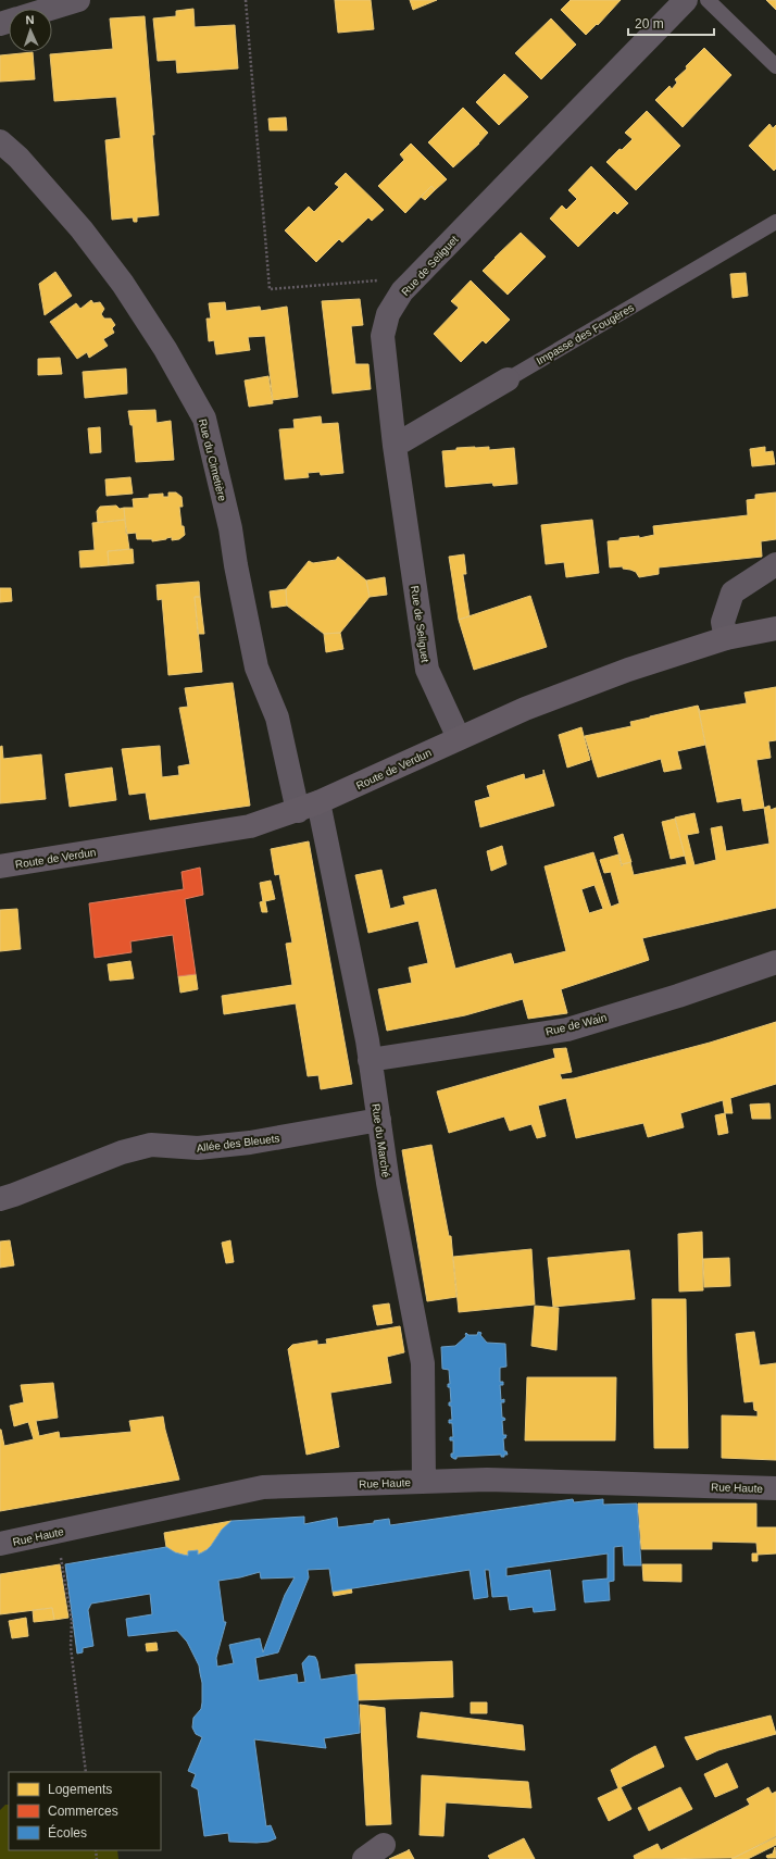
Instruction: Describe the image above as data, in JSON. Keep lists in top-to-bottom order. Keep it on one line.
{"streets":{"main road":["Route de Verdun"],"street":["Rue de Seliguet","Impasse des Fougères","Rue du Cimetière","Rue de Wain","Rue du Marché","Allée des Bleuets","Rue Haute"]},"crossings":[["Rue de Seliguet","Impasse des Fougères"],["Rue de Seliguet","Route de Verdun"],["Rue du Cimetière","Route de Verdun"],["Rue du Cimetière","Rue du Marché"],["Route de Verdun","Rue du Marché"],["Rue de Wain","Rue du Marché"],["Rue du Marché","Allée des Bleuets"],["Rue du Marché","Rue Haute"]],"legend":["Logements","Commerces","Écoles"],"scale_bar":"20 m","north":"top"}
